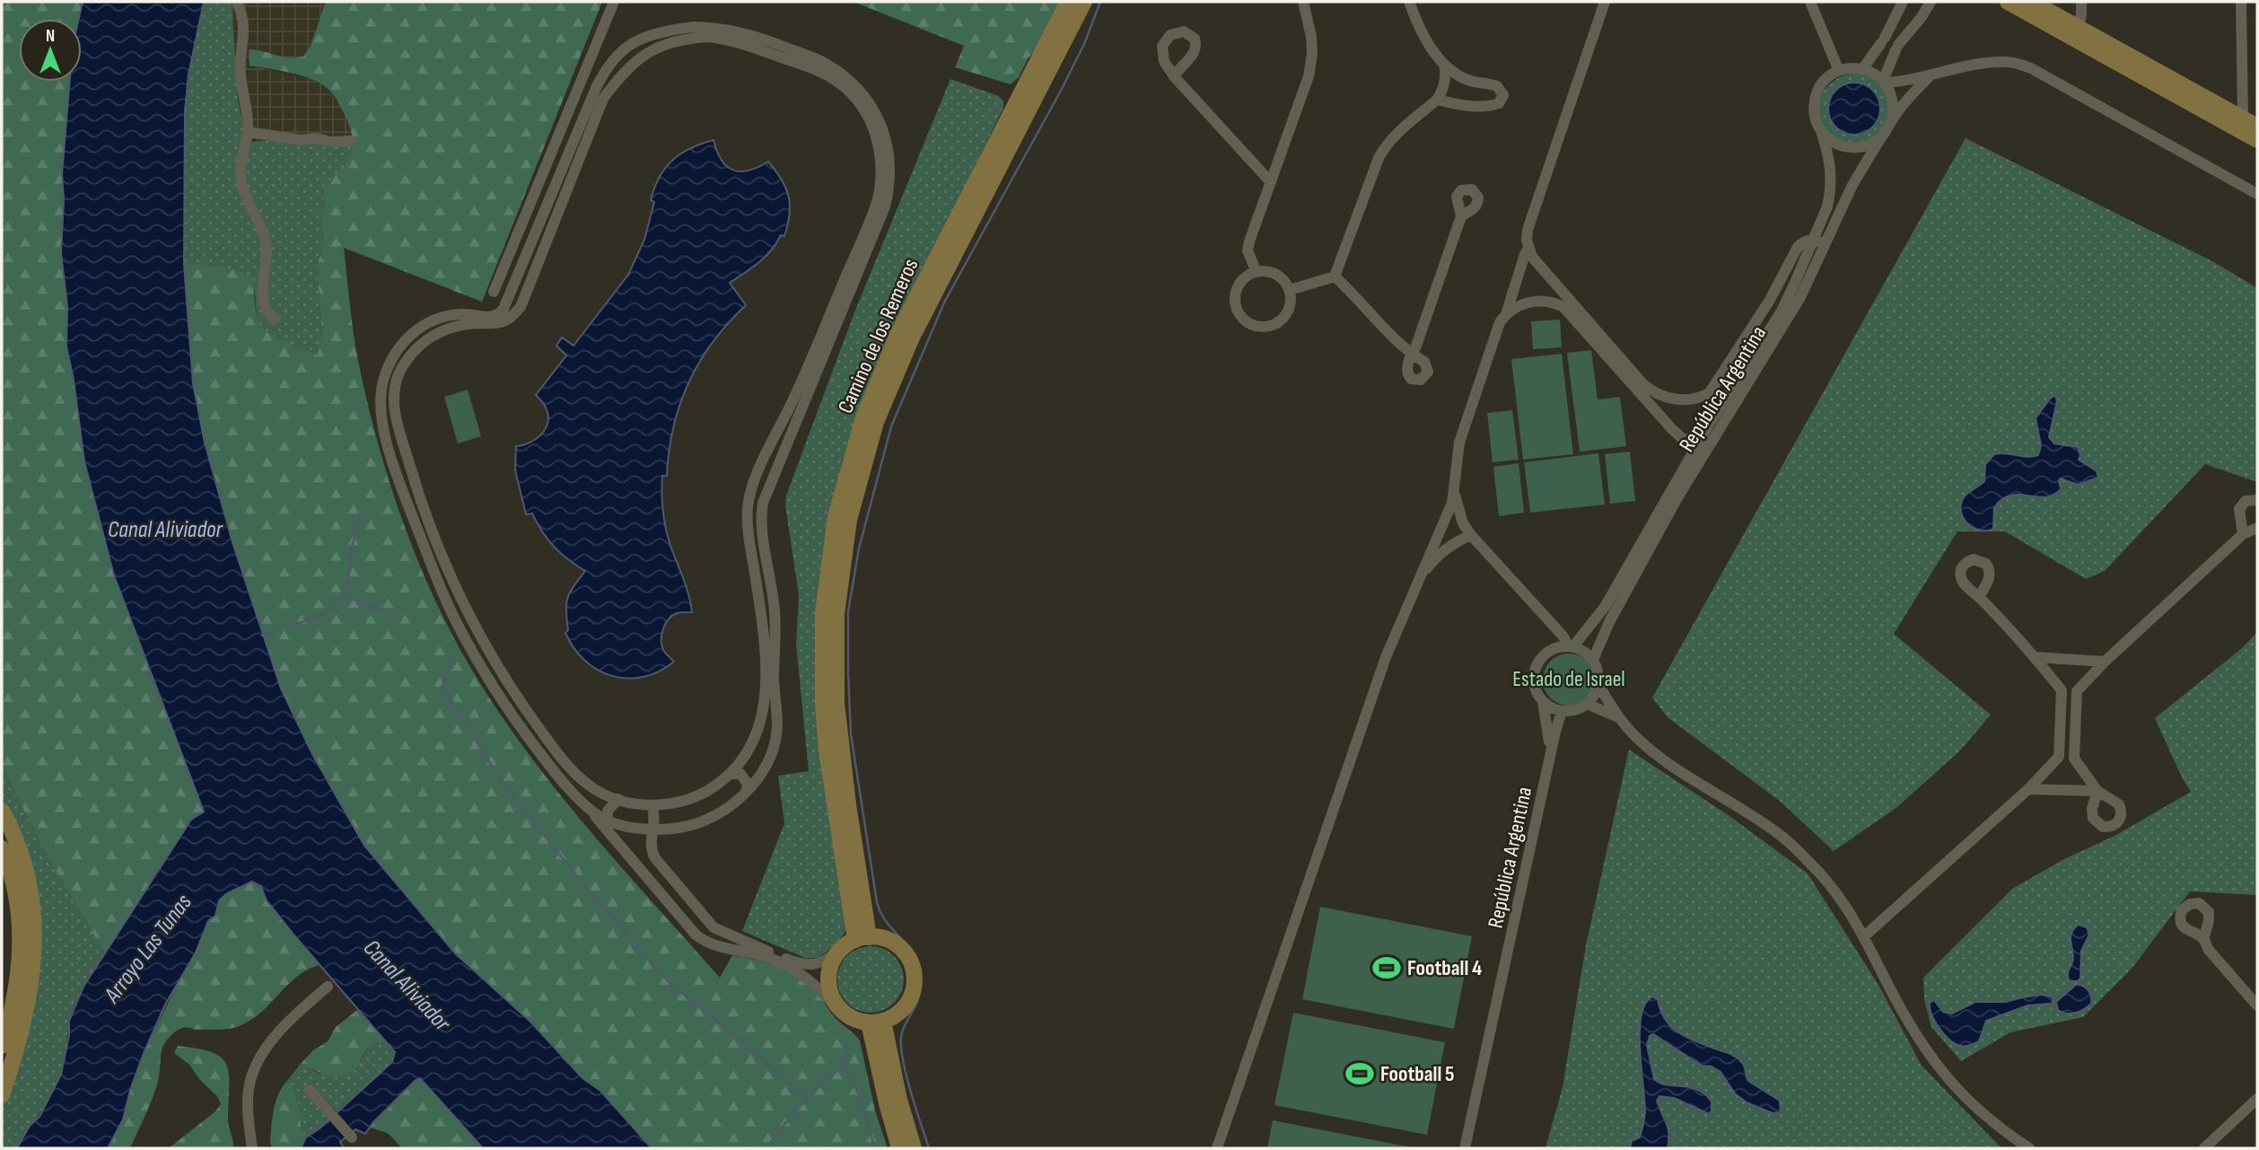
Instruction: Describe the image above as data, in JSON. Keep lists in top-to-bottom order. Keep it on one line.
{"streets":{"main road":["Camino de los Remeros"],"street":["República Argentina"]},"water":["Canal Aliviador","Arroyo Las Tunas"],"parks":["Estado de Israel"],"places":{"sports":["Football 4","Football 5"]},"north":"top"}
